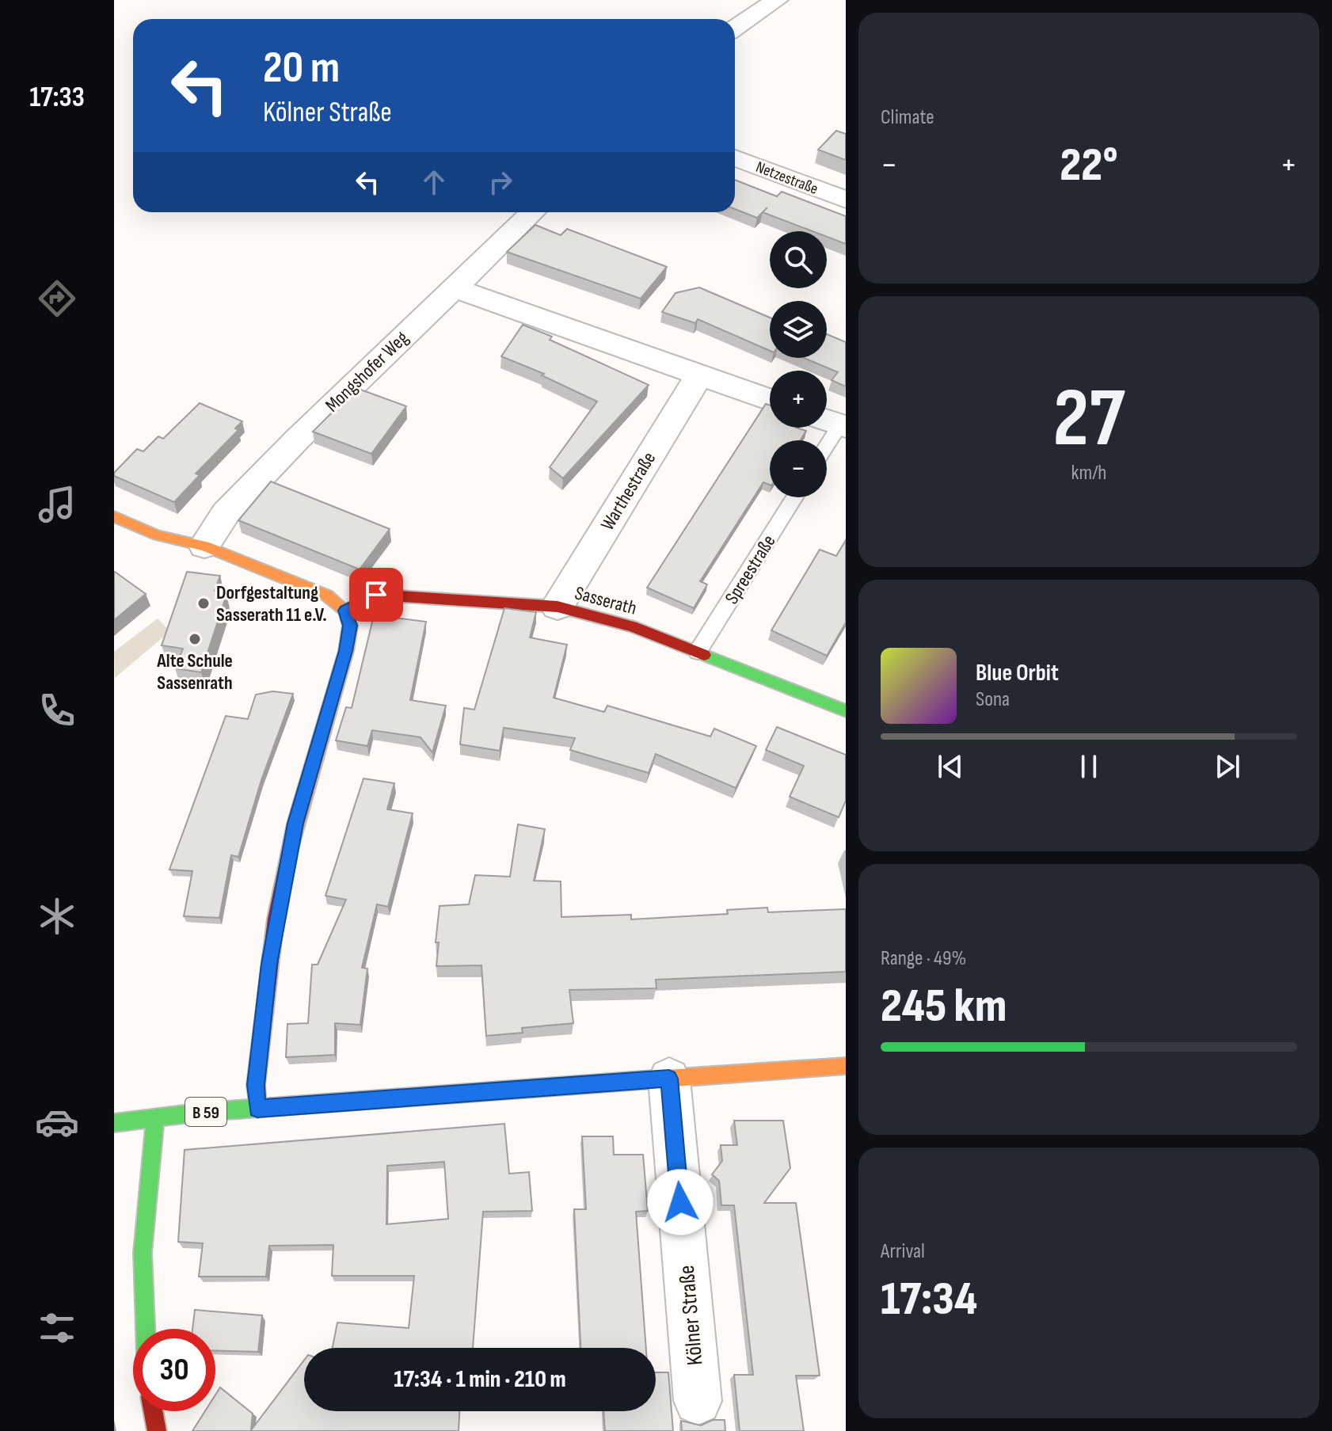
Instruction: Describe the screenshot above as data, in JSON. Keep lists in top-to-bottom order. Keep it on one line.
{"streets":{"street":["Netzestraße","Mongshofer Weg","Warthestraße","Sasserath","B 59","Kölner Straße"],"lane":["Spreestraße"]},"crossings":[["Warthestraße","Sasserath"],["Spreestraße","Sasserath"],["B 59","Kölner Straße"]],"places":["Dorfgestaltung Sasserath 11 e.V.","Alte Schule Sassenrath"],"page":{"tabs":"17:33","tile":["Climate",["27","km/h"],["Range · 49%","245 km"],["Arrival","17:34"]],"turn":["20 m","Kölner Straße"],"heat":["−","22°","+"],"map_buttons":["+","−"],"song":["Blue Orbit","Sona"],"limit":"30","trip":"17:34 · 1 min · 210 m"}}
